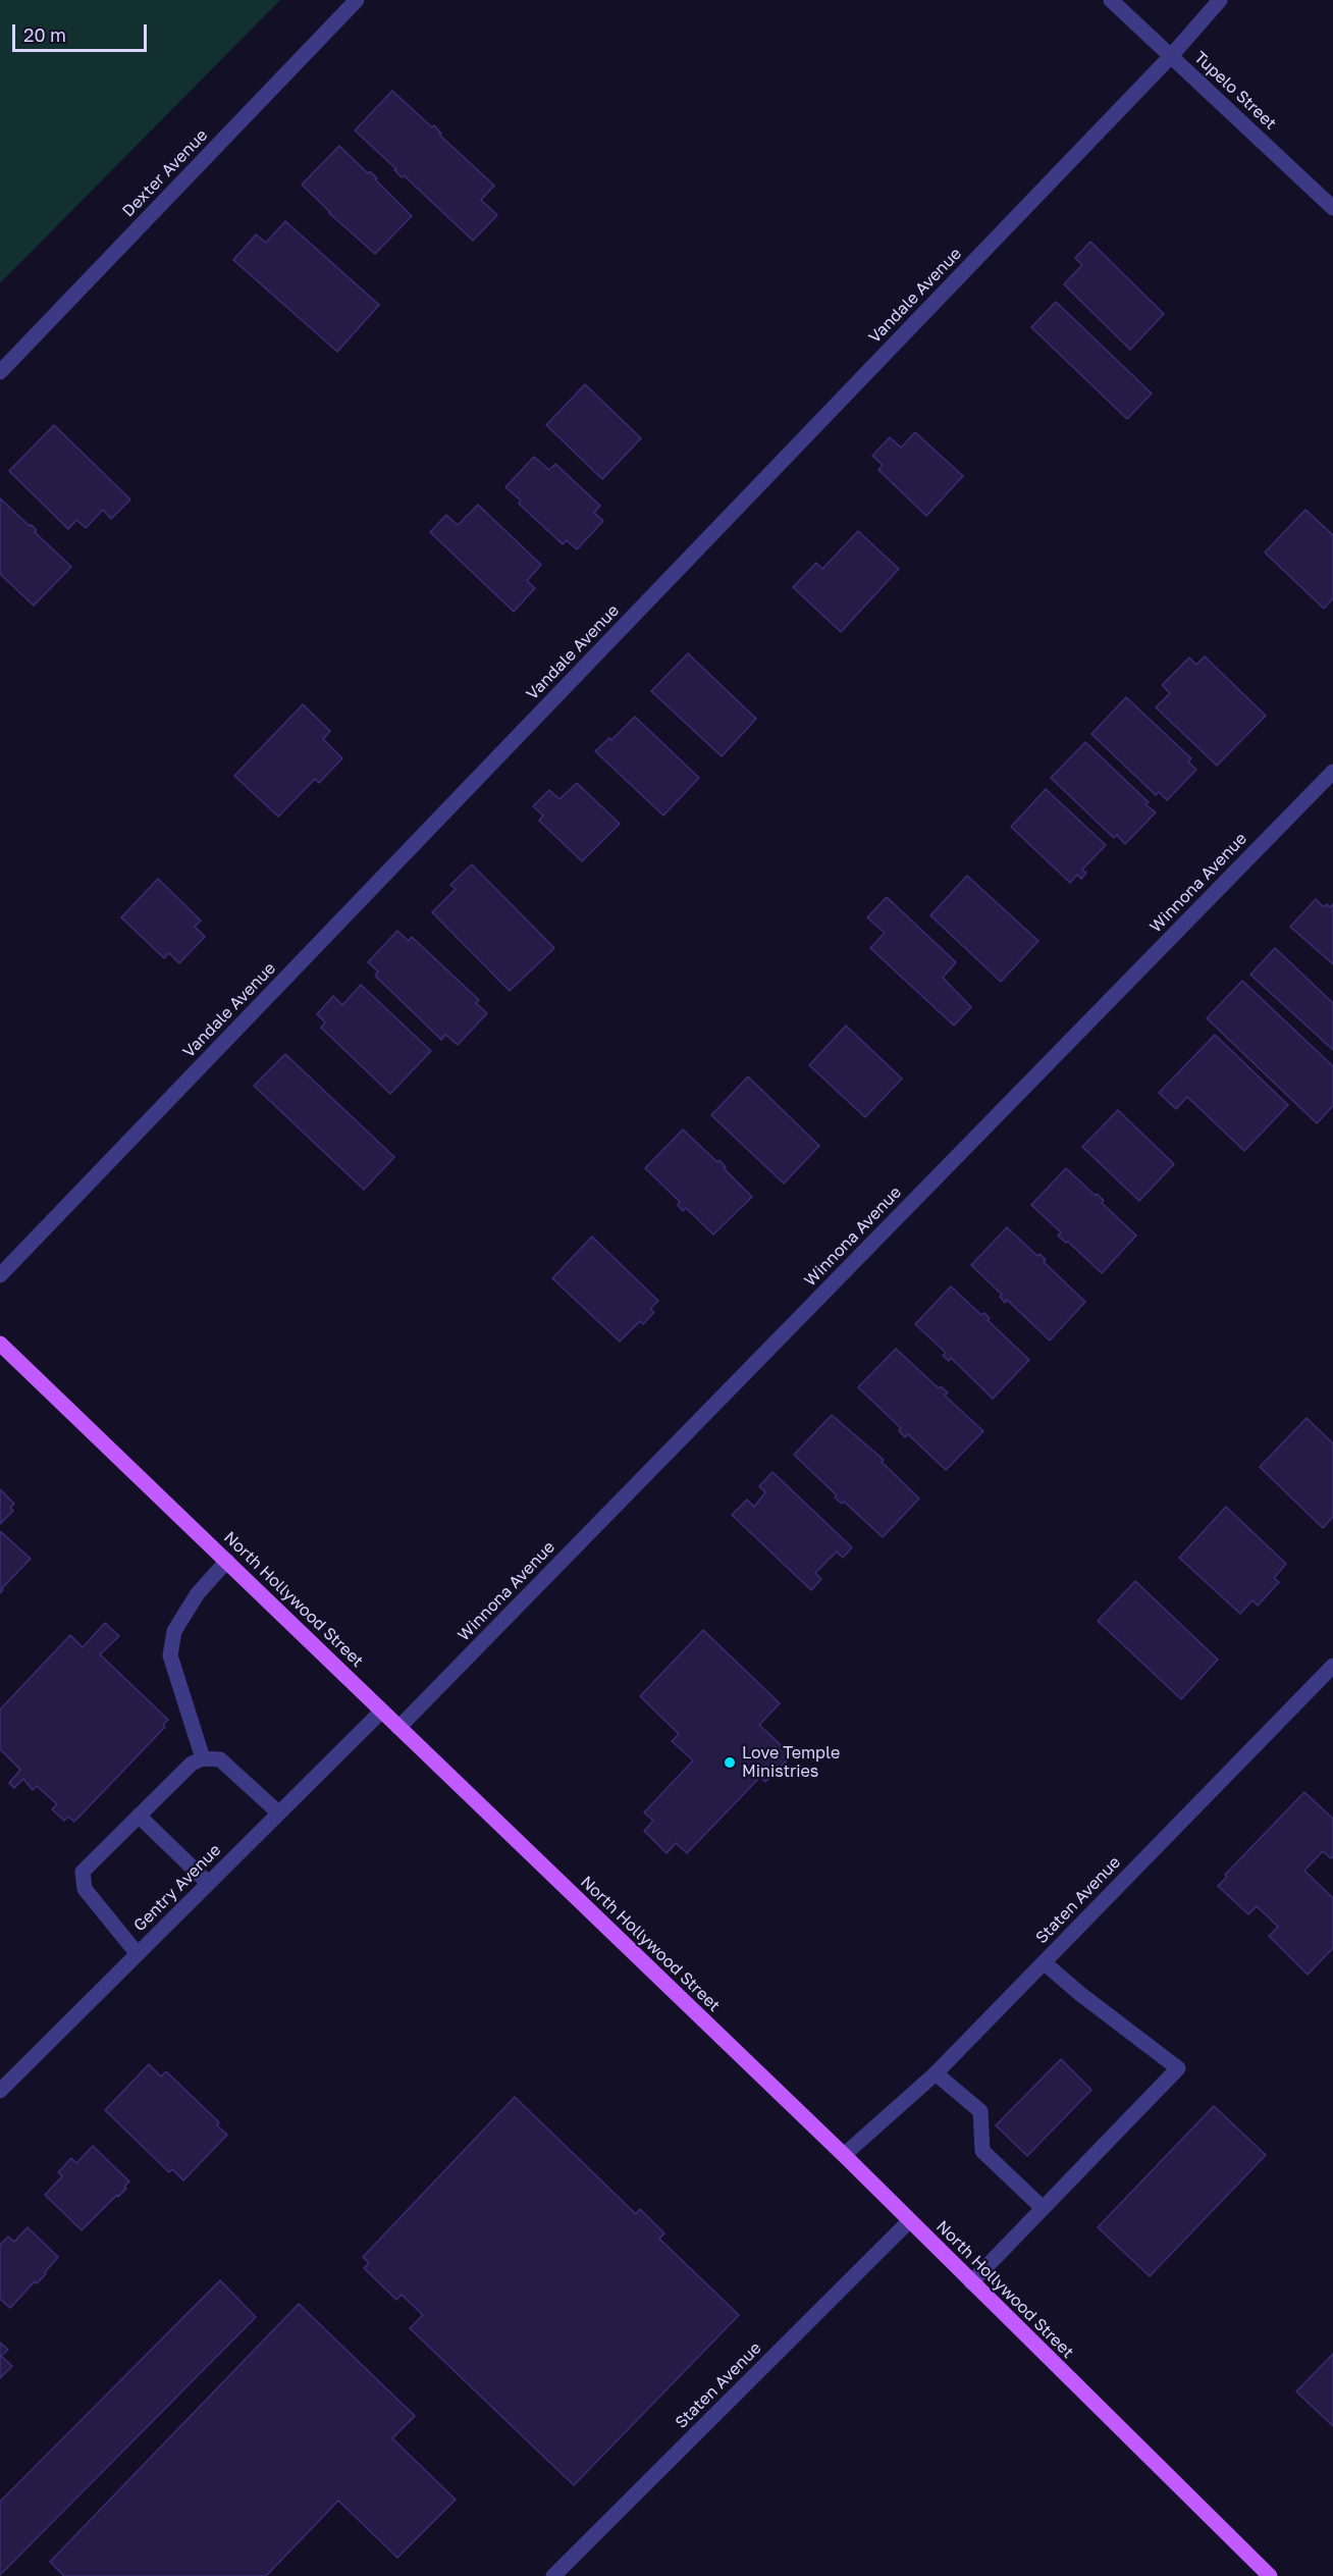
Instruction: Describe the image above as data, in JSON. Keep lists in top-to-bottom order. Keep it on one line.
{"streets":{"main road":["North Hollywood Street"],"street":["Tupelo Street","Dexter Avenue","Vandale Avenue","Winnona Avenue","Gentry Avenue","Staten Avenue"]},"crossings":[["Tupelo Street","Vandale Avenue"],["Winnona Avenue","North Hollywood Street"],["North Hollywood Street","Gentry Avenue"],["North Hollywood Street","Staten Avenue"]],"places":["Love Temple Ministries"],"scale_bar":"20 m"}
